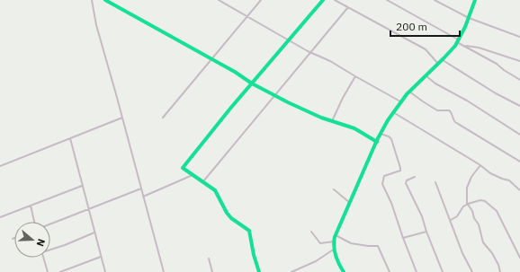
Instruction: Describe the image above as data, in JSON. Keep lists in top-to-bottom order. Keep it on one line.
{"scale_bar":"200 m","north":"right"}
